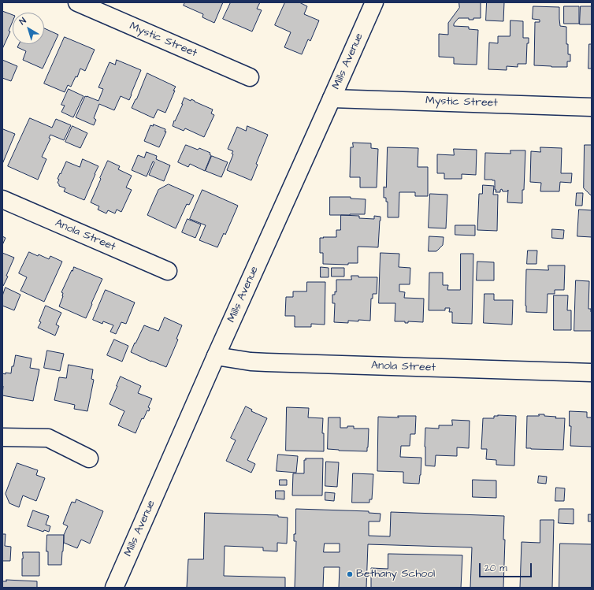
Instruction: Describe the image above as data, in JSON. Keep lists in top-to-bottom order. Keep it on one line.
{"streets":{"street":["Mystic Street","Mills Avenue","Anola Street"]},"crossings":[["Mystic Street","Mills Avenue"],["Mills Avenue","Anola Street"]],"places":["Bethany School"],"scale_bar":"20 m","north":"top left"}
